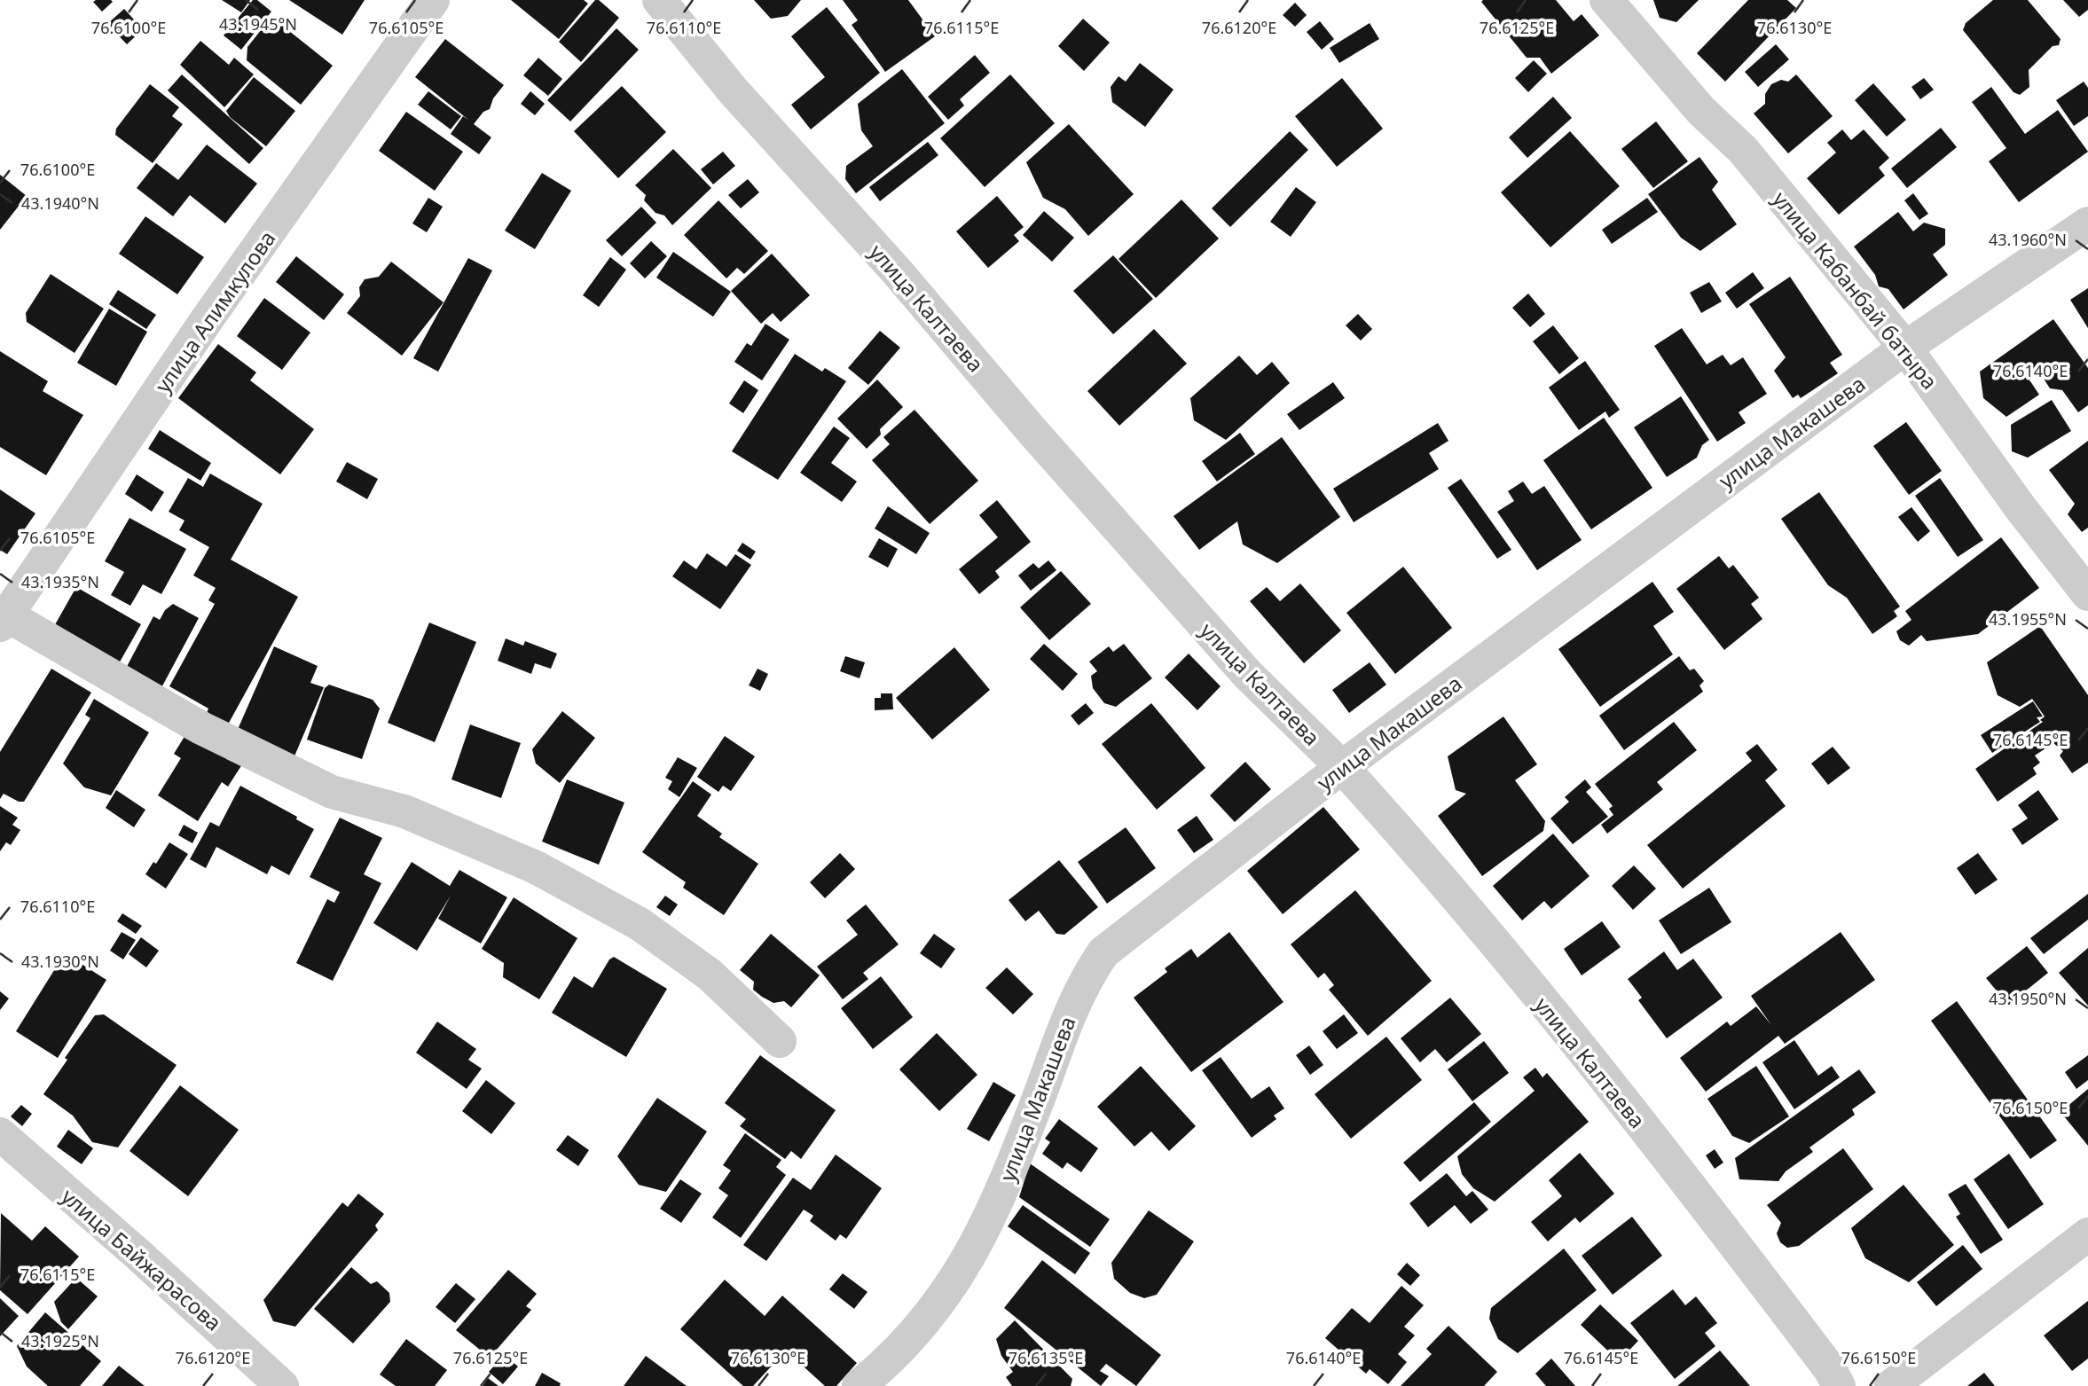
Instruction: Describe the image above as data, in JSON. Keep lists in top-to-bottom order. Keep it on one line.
{"streets":{"street":["улица Кабанбай батыра","улица Калтаева","улица Алимкулова","улица Макашева","улица Байжарасова"]},"crossings":[["улица Кабанбай батыра","улица Макашева"],["улица Калтаева","улица Макашева"]],"coordinates":["43.1945°N","76.6100°E","76.6105°E","76.6110°E","76.6115°E","76.6120°E","76.6125°E","76.6130°E","43.1940°N","43.1960°N","76.6140°E","43.1935°N","43.1955°N","76.6145°E","43.1930°N","43.1950°N","76.6150°E","43.1925°N","76.6135°E"]}
